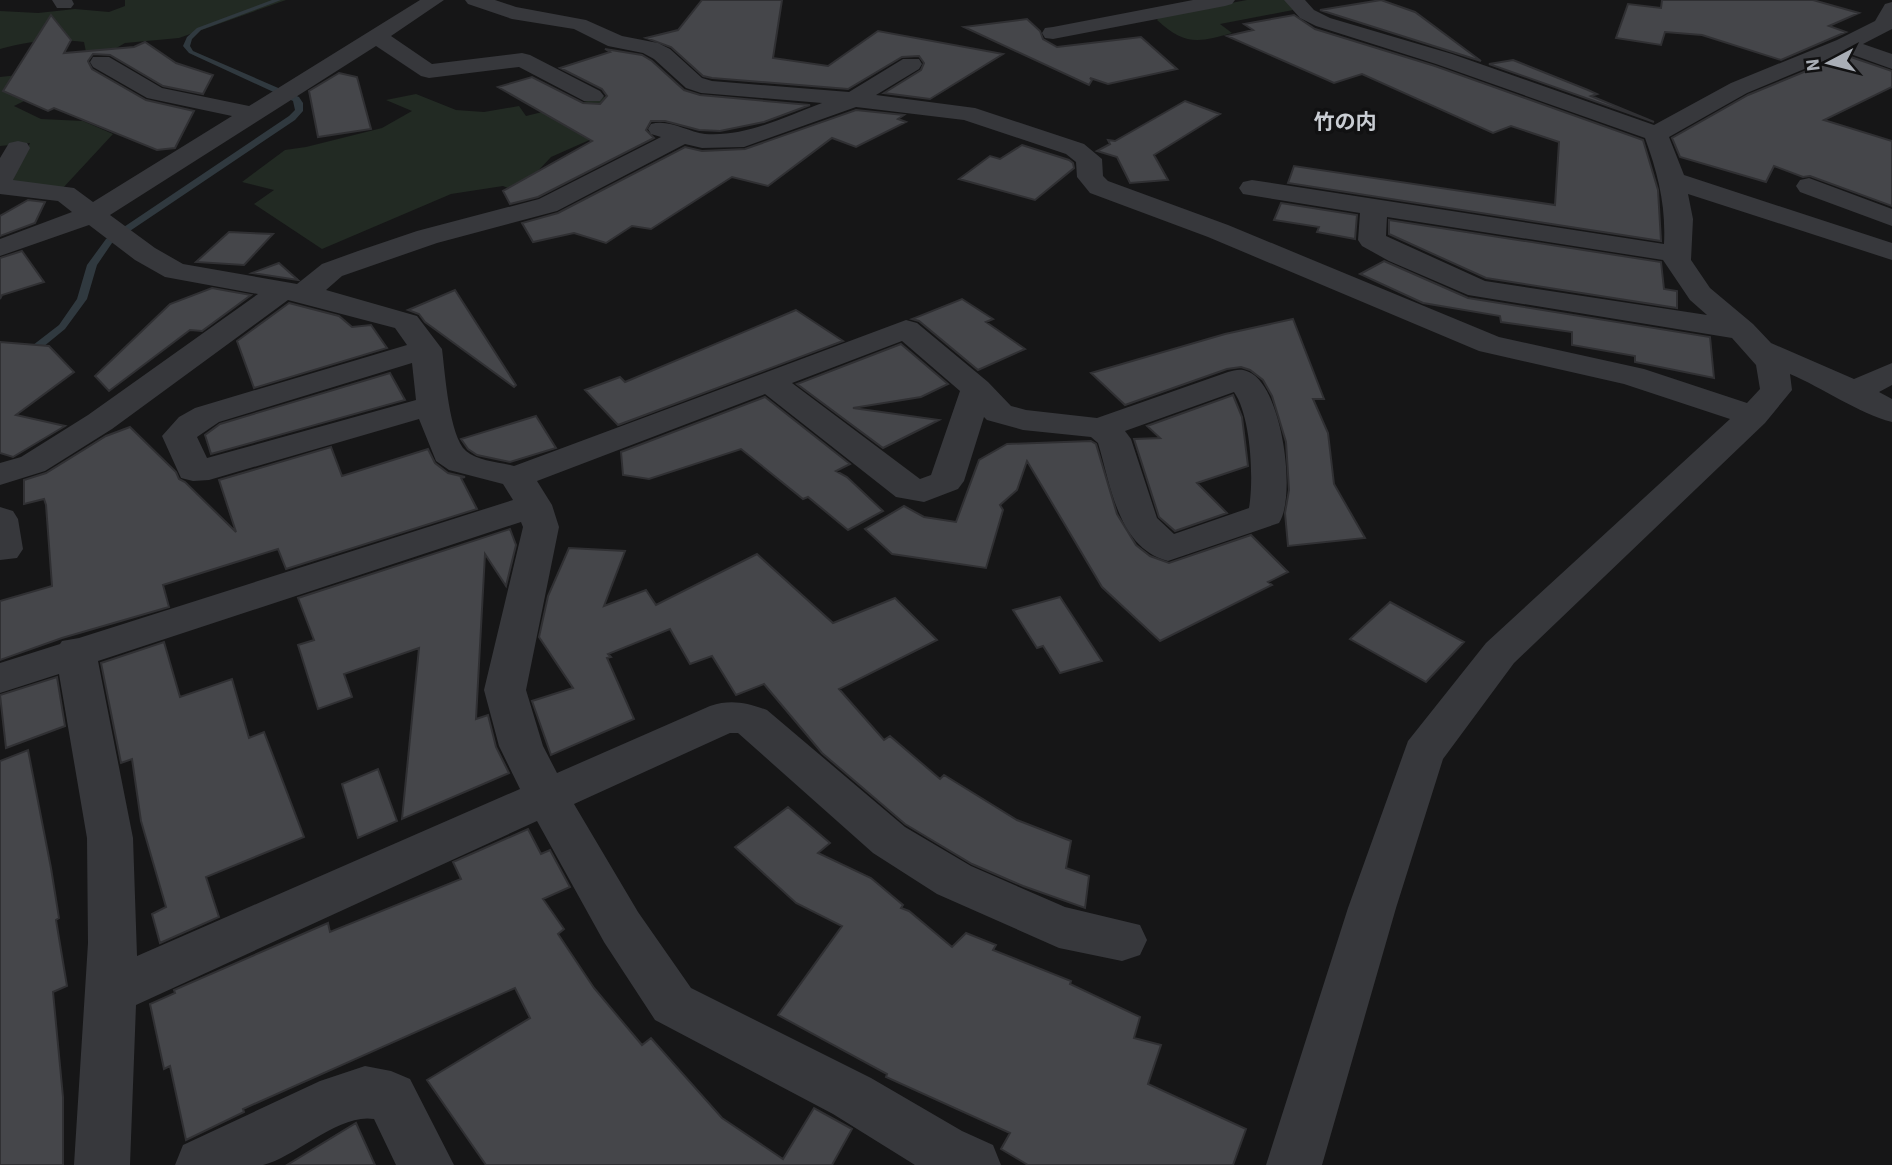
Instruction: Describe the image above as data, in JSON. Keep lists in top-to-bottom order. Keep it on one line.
{"districts":["竹の内"],"north":"left"}
